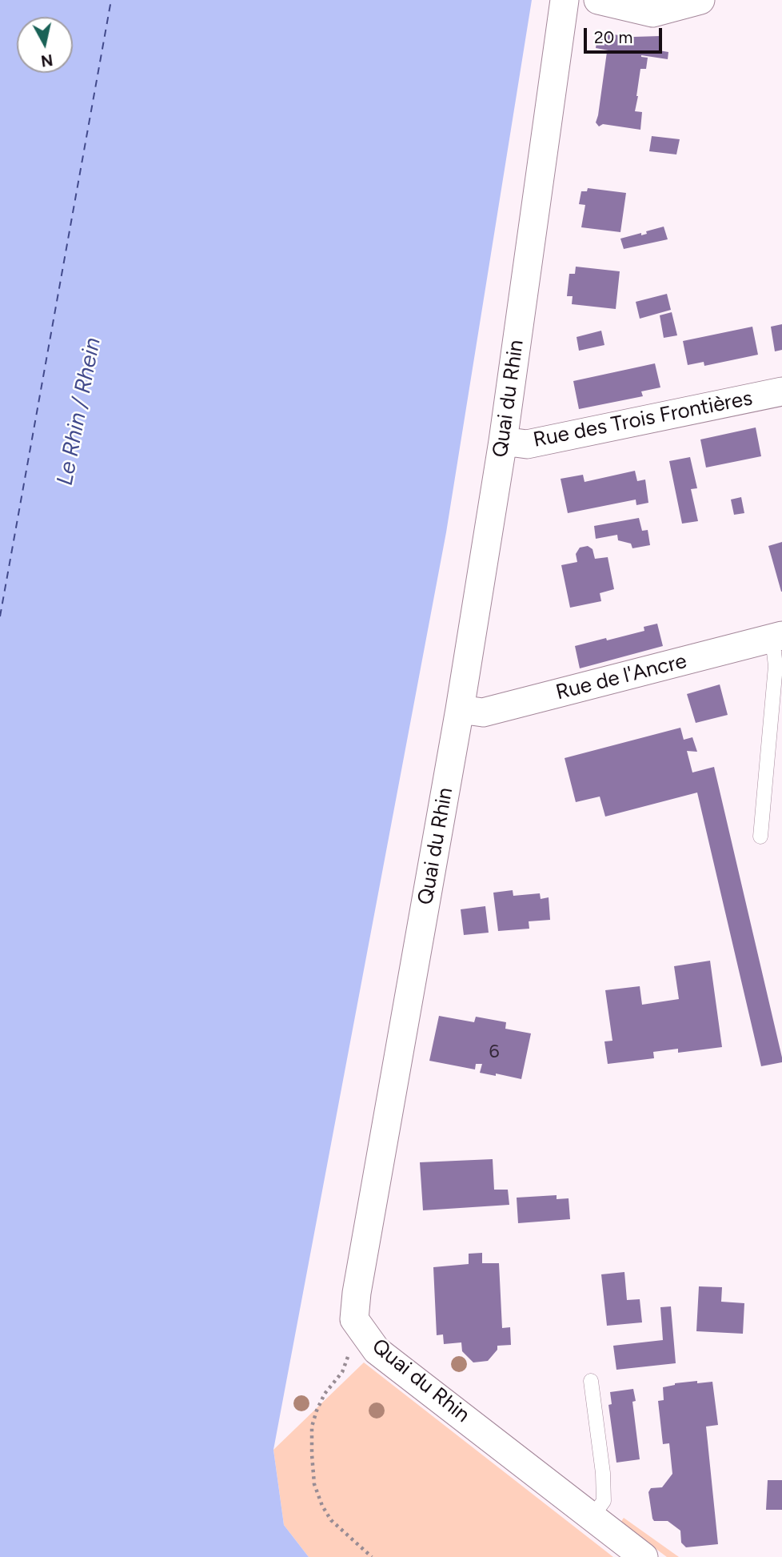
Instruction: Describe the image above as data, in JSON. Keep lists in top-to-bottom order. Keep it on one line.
{"streets":{"street":["Quai du Rhin","Rue des Trois Frontières","Rue de l'Ancre"]},"crossings":[["Quai du Rhin","Rue des Trois Frontières"],["Quai du Rhin","Rue de l'Ancre"]],"water":["Le Rhin / Rhein"],"house_numbers":["6"],"scale_bar":"20 m","north":"bottom"}
